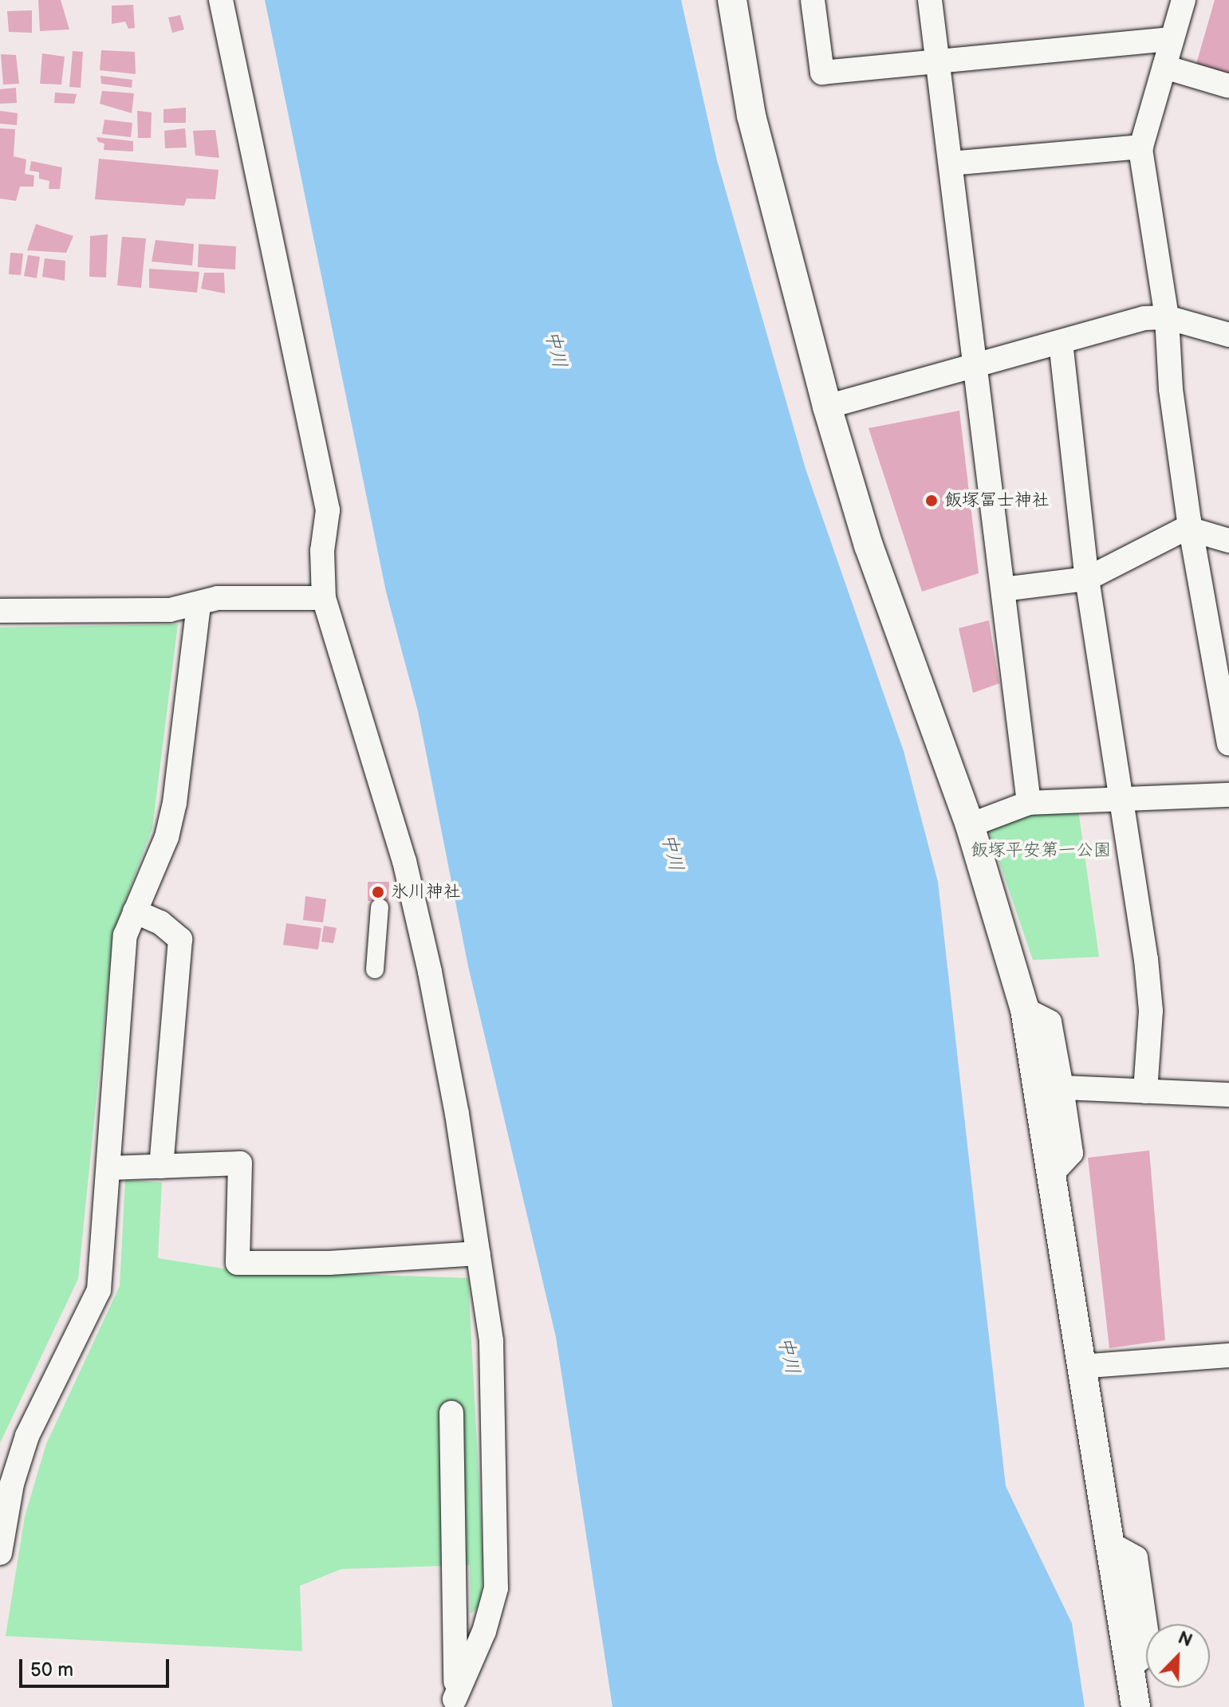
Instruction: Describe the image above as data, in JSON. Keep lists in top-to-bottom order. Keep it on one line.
{"water":["中川"],"parks":["飯塚平安第一公園"],"places":["飯塚冨士神社","氷川神社"],"scale_bar":"50 m","north":"top right"}
